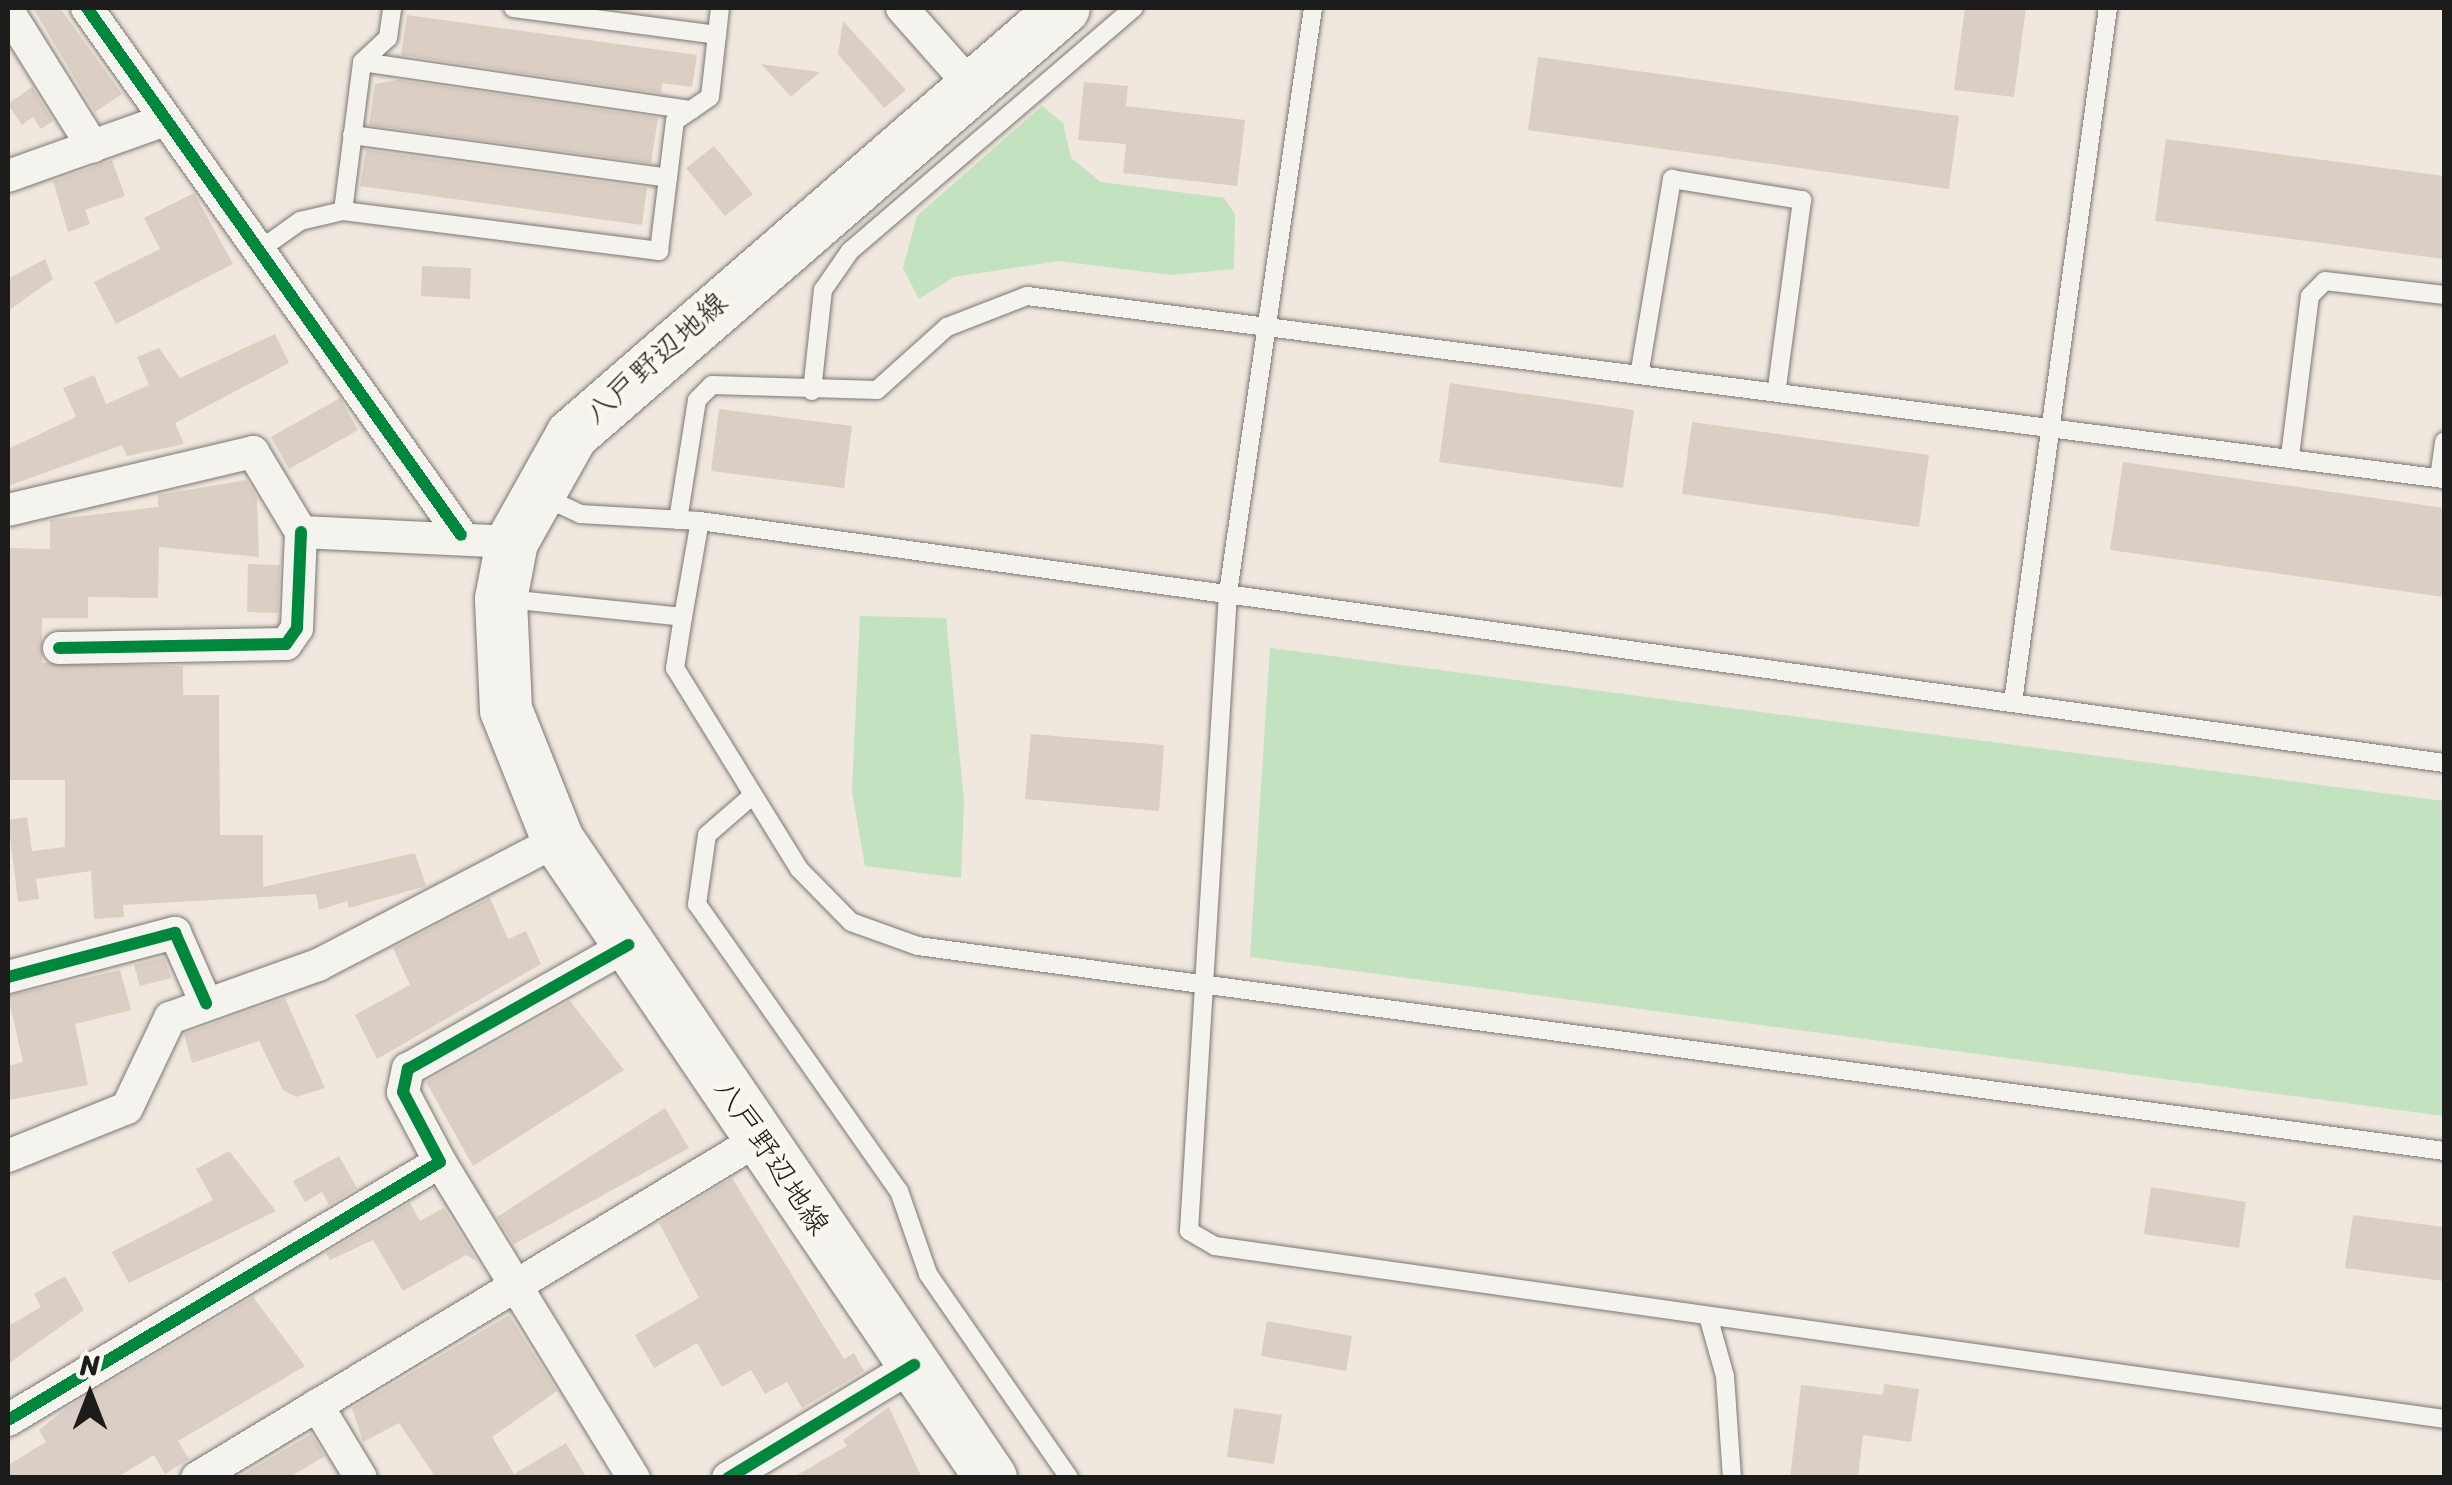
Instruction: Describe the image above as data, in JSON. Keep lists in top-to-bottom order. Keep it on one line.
{"streets":{"main road":["八戸野辺地線"]},"north":"top"}
